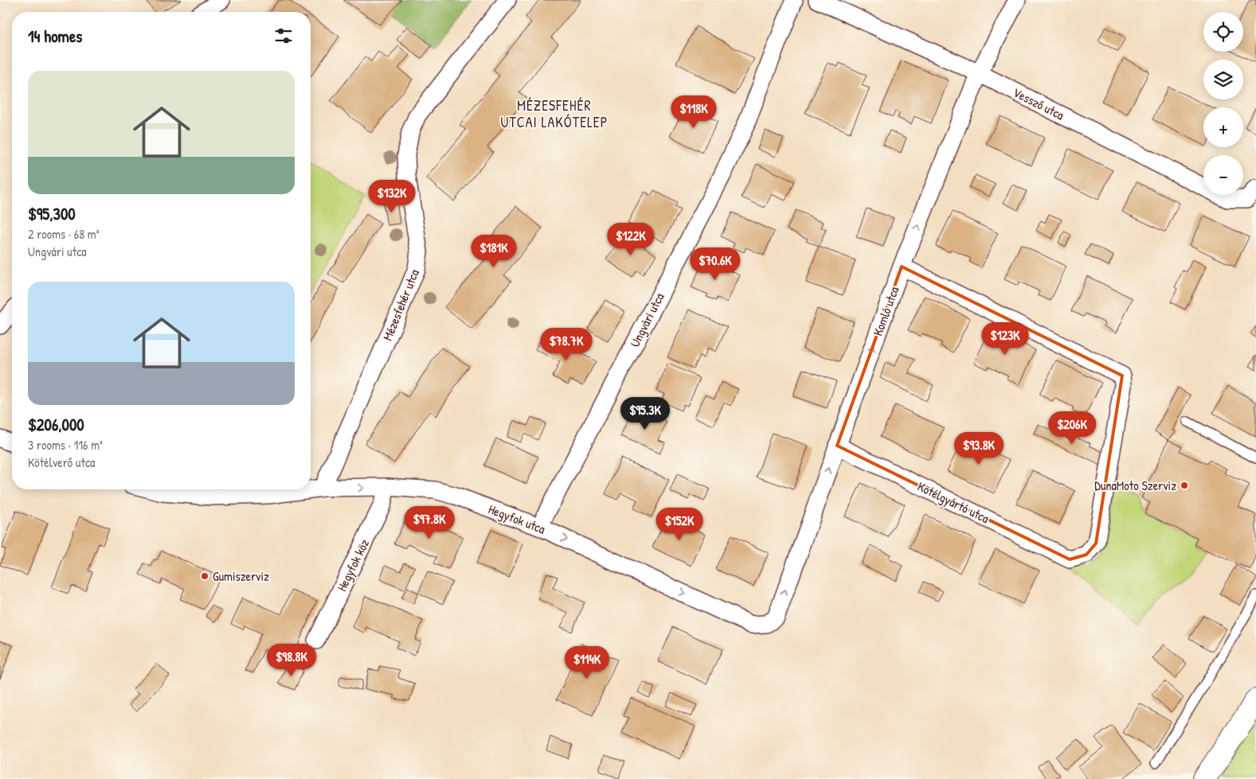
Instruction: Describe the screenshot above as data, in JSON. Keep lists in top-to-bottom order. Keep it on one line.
{"streets":{"street":["Vessző utca","Mézesfehér utca","Komló utca","Ungvári utca","Kötélgyártó utca","Hegyfok utca","Hegyfok köz"]},"crossings":[["Vessző utca","Komló utca"],["Mézesfehér utca","Hegyfok utca"],["Komló utca","Kötélgyártó utca"],["Komló utca","Hegyfok utca"],["Ungvári utca","Hegyfok utca"],["Hegyfok utca","Hegyfok köz"]],"one_way":["Komló utca","Hegyfok utca"],"districts":["MÉZESFEHÉR UTCAI LAKÓTELEP"],"places":["DunaMoto Szerviz","Gumiszerviz"],"page":{"map_buttons":["+","−"],"heading":"14 homes","list":[{"name":"$95,300","note":"2 rooms · 68 m² · Ungvári utca"},{"name":"$206,000","note":"3 rooms · 116 m² · Kötélverő utca"}],"price":["$118K","$132K","$122K","$181K","$70.6K","$123K","$78.7K","$95.3K","$206K","$93.8K","$97.8K","$152K","$98.8K","$114K"]}}
